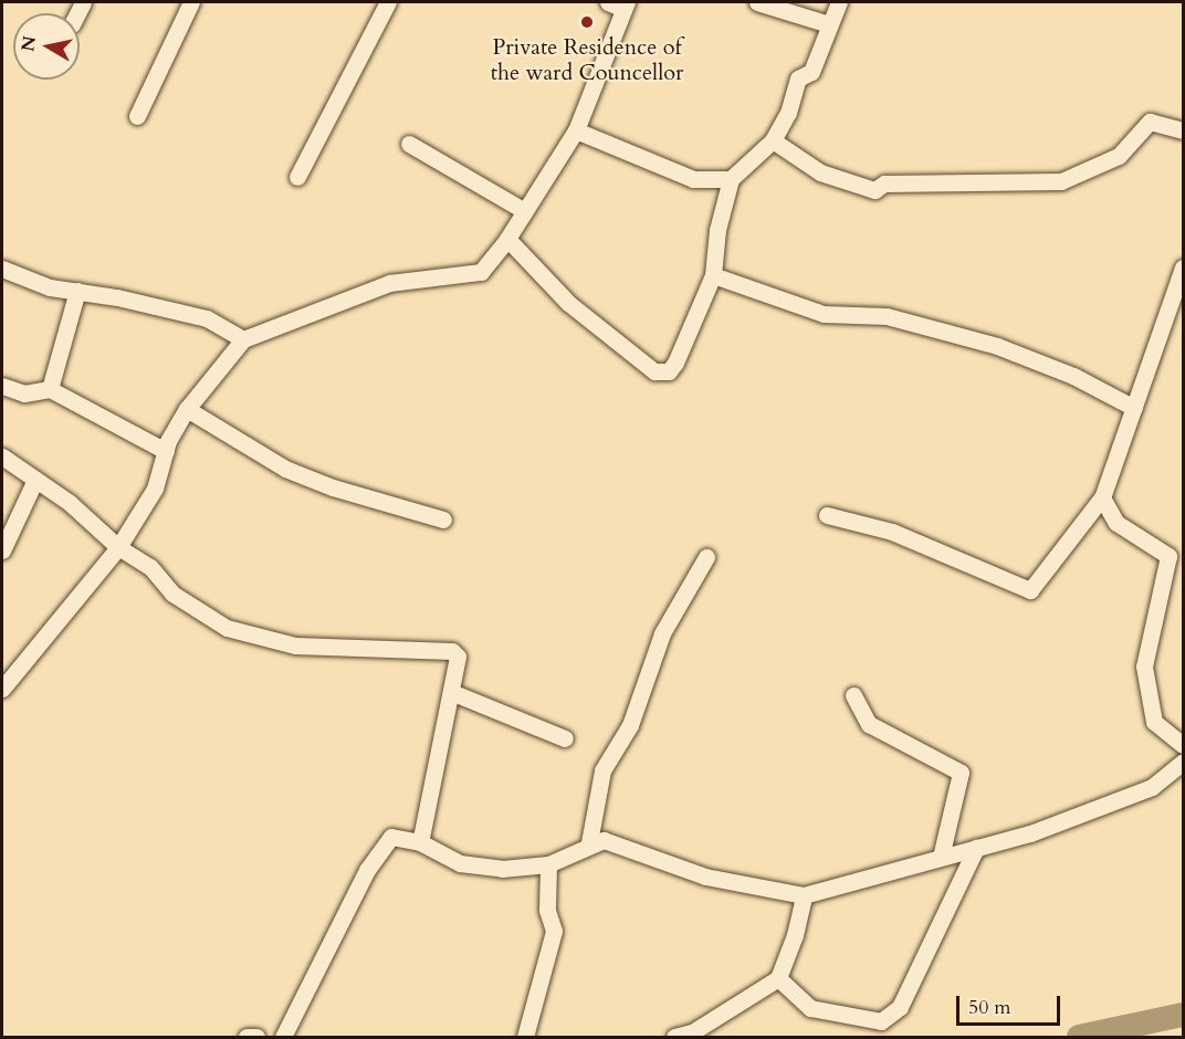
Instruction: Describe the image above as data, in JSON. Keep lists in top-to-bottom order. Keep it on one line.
{"places":["Private Residence of the ward Councellor"],"scale_bar":"50 m","north":"left"}
